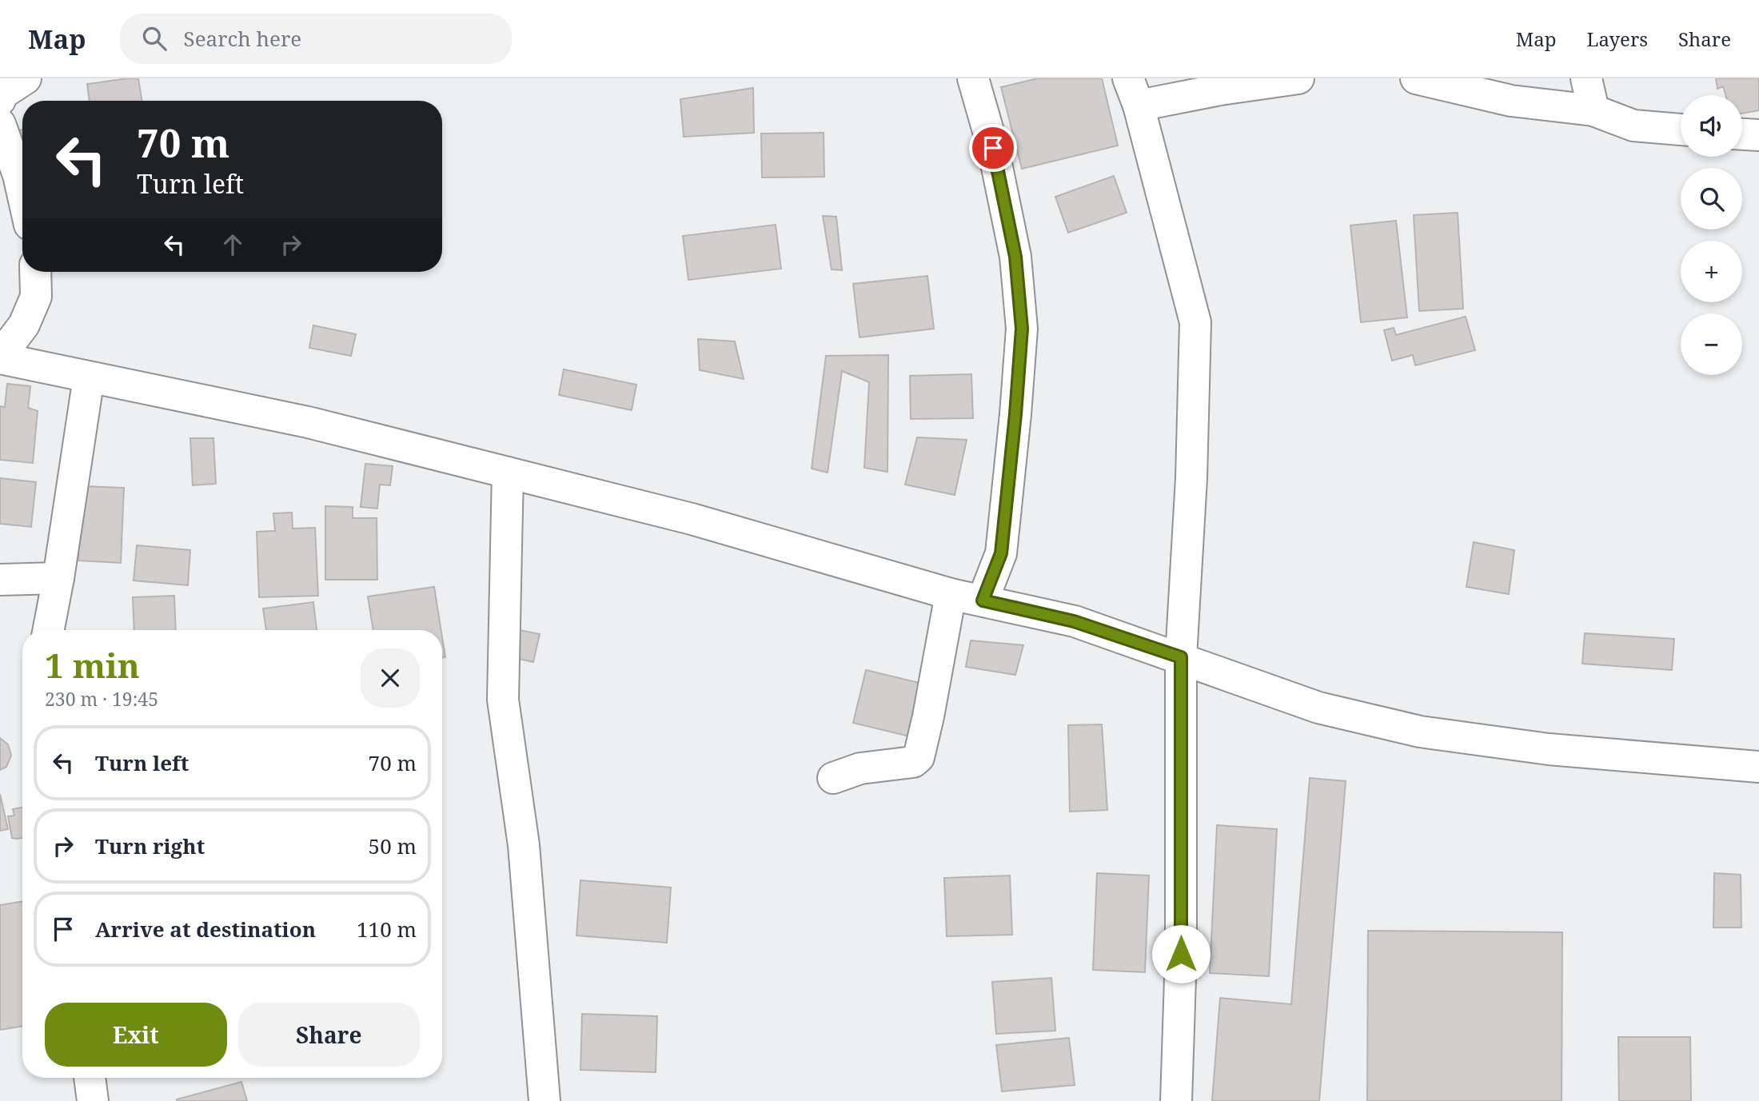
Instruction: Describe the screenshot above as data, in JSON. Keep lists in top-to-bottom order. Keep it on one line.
{"page":{"header":"Map","search":"Search here","nav":["Map","Layers","Share"],"map_buttons":["+","−"],"turn":["70 m","Turn left"],"heading":["1 min","230 m · 19:45"],"list":[{"name":"Turn left","value":"70 m"},{"name":"Turn right","value":"50 m"},{"name":"Arrive at destination","value":"110 m"}],"buttons":["Exit","Share"]}}
